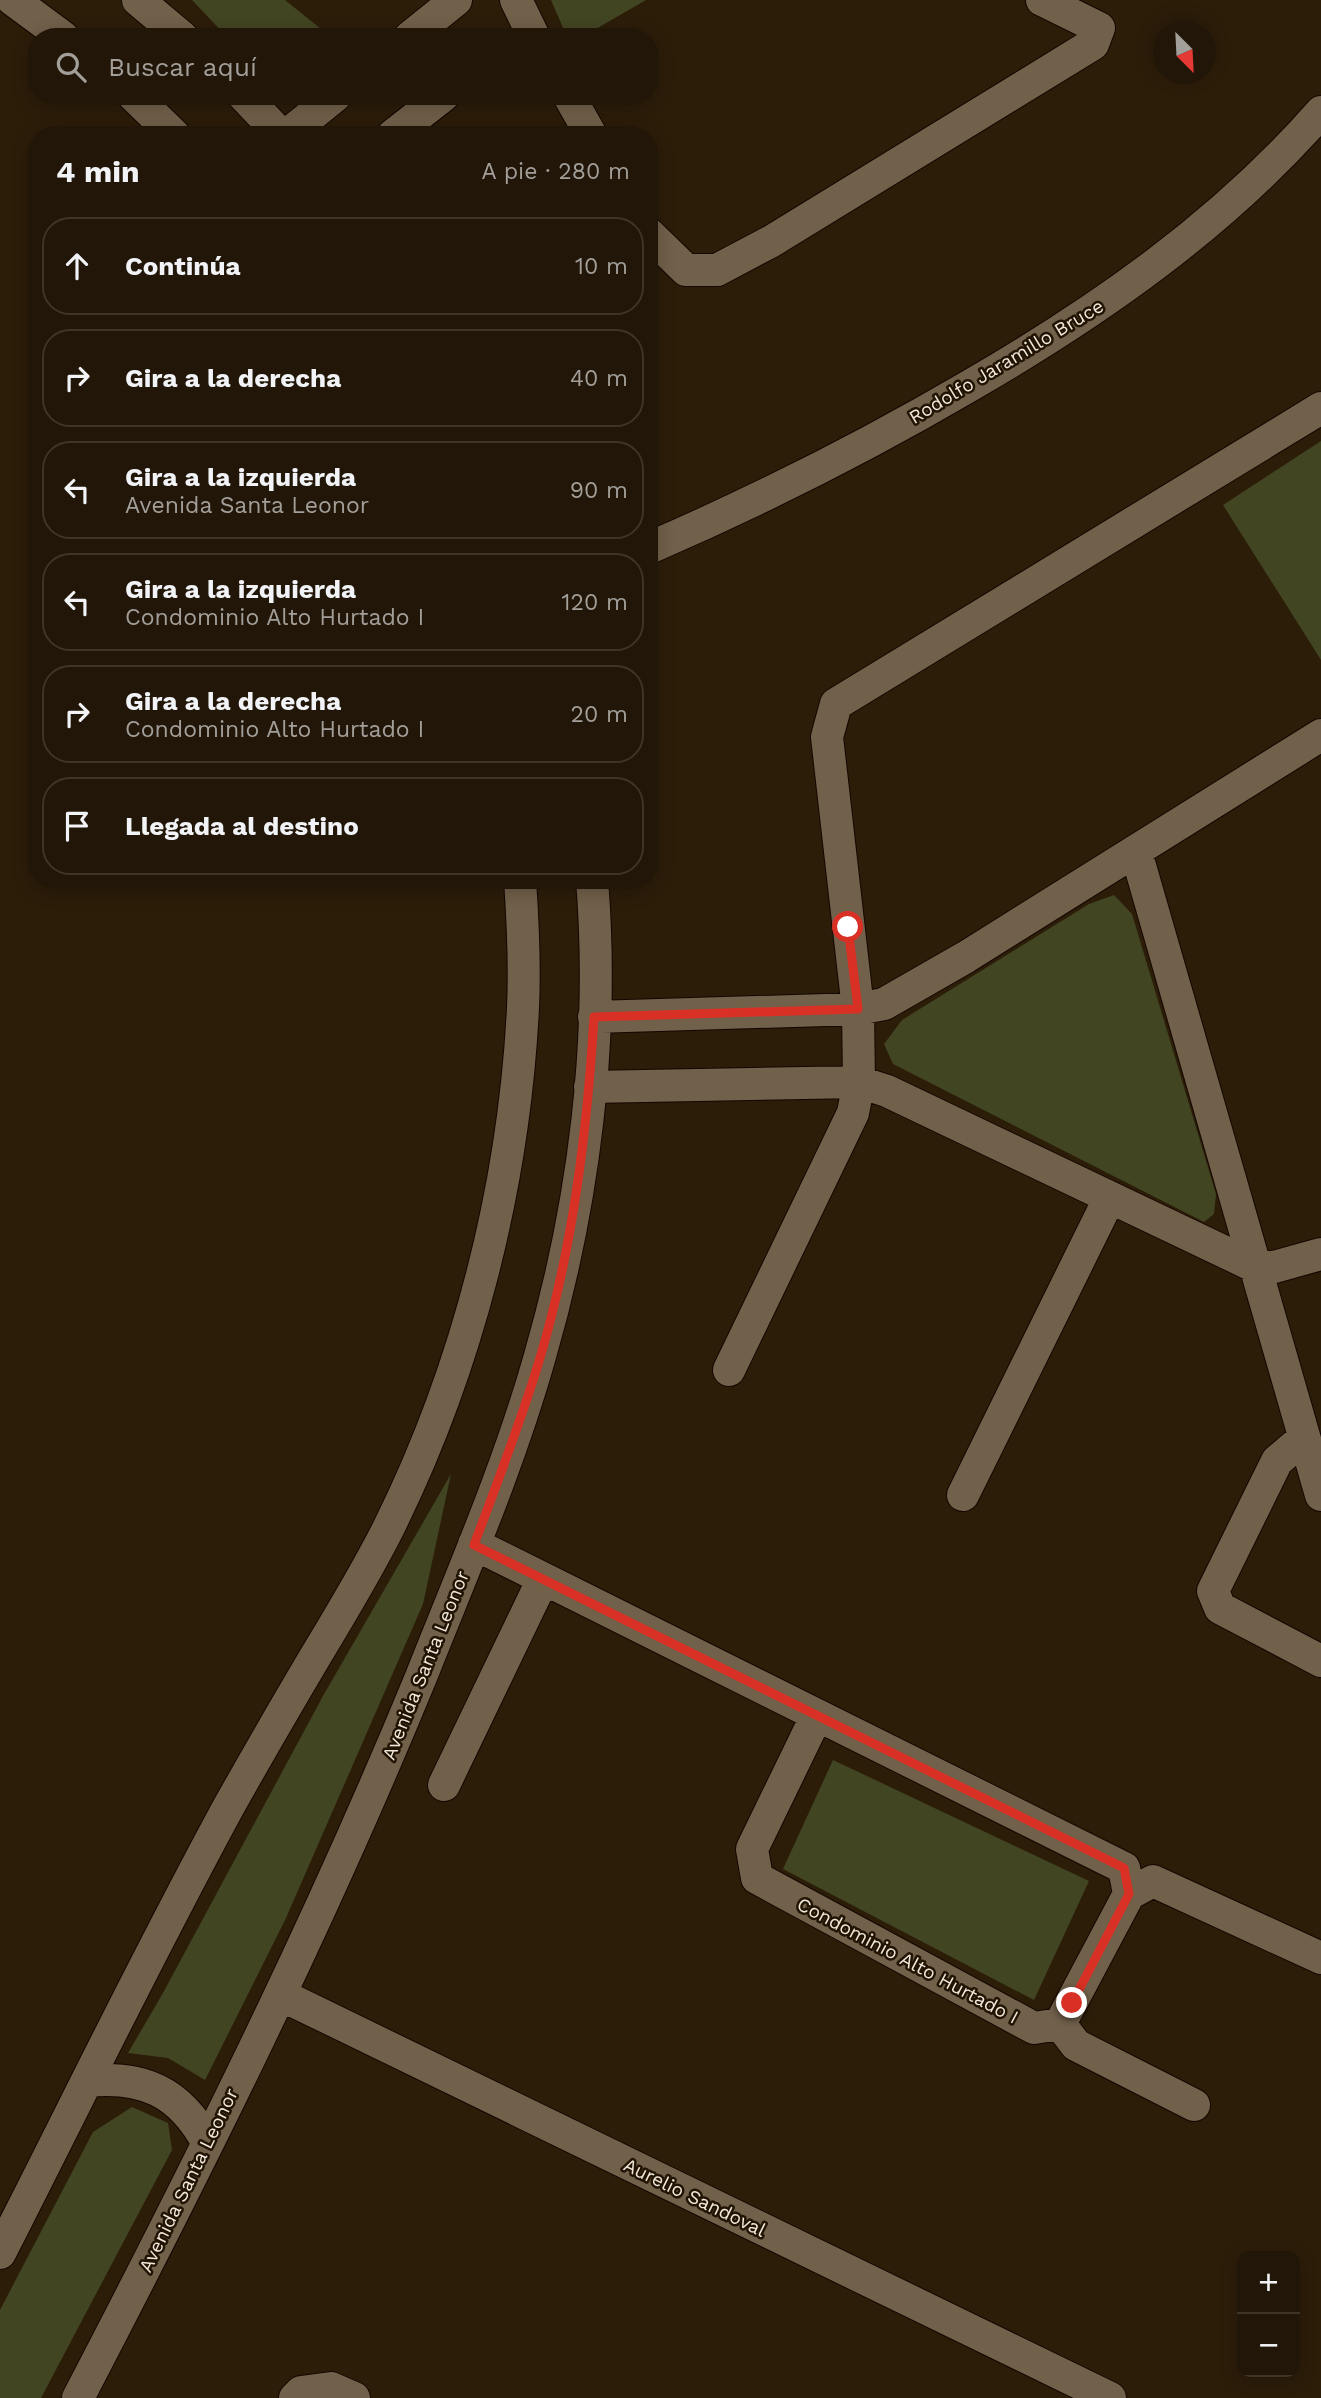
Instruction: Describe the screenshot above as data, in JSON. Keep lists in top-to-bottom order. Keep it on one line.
{"streets":{"street":["Rodolfo Jaramillo Bruce","Avenida Santa Leonor","Condominio Alto Hurtado I","Aurelio Sandoval"]},"crossings":[["Avenida Santa Leonor","Aurelio Sandoval"]],"north":"bottom right","page":{"search":"Buscar aquí","heading":["4 min","A pie · 280 m"],"list":[["Continúa","10 m"],["Gira a la derecha","40 m"],["Gira a la izquierda","Avenida Santa Leonor","90 m"],["Gira a la izquierda","Condominio Alto Hurtado I","120 m"],["Gira a la derecha","Condominio Alto Hurtado I","20 m"],"Llegada al destino"],"map_buttons":["+","−"]}}
